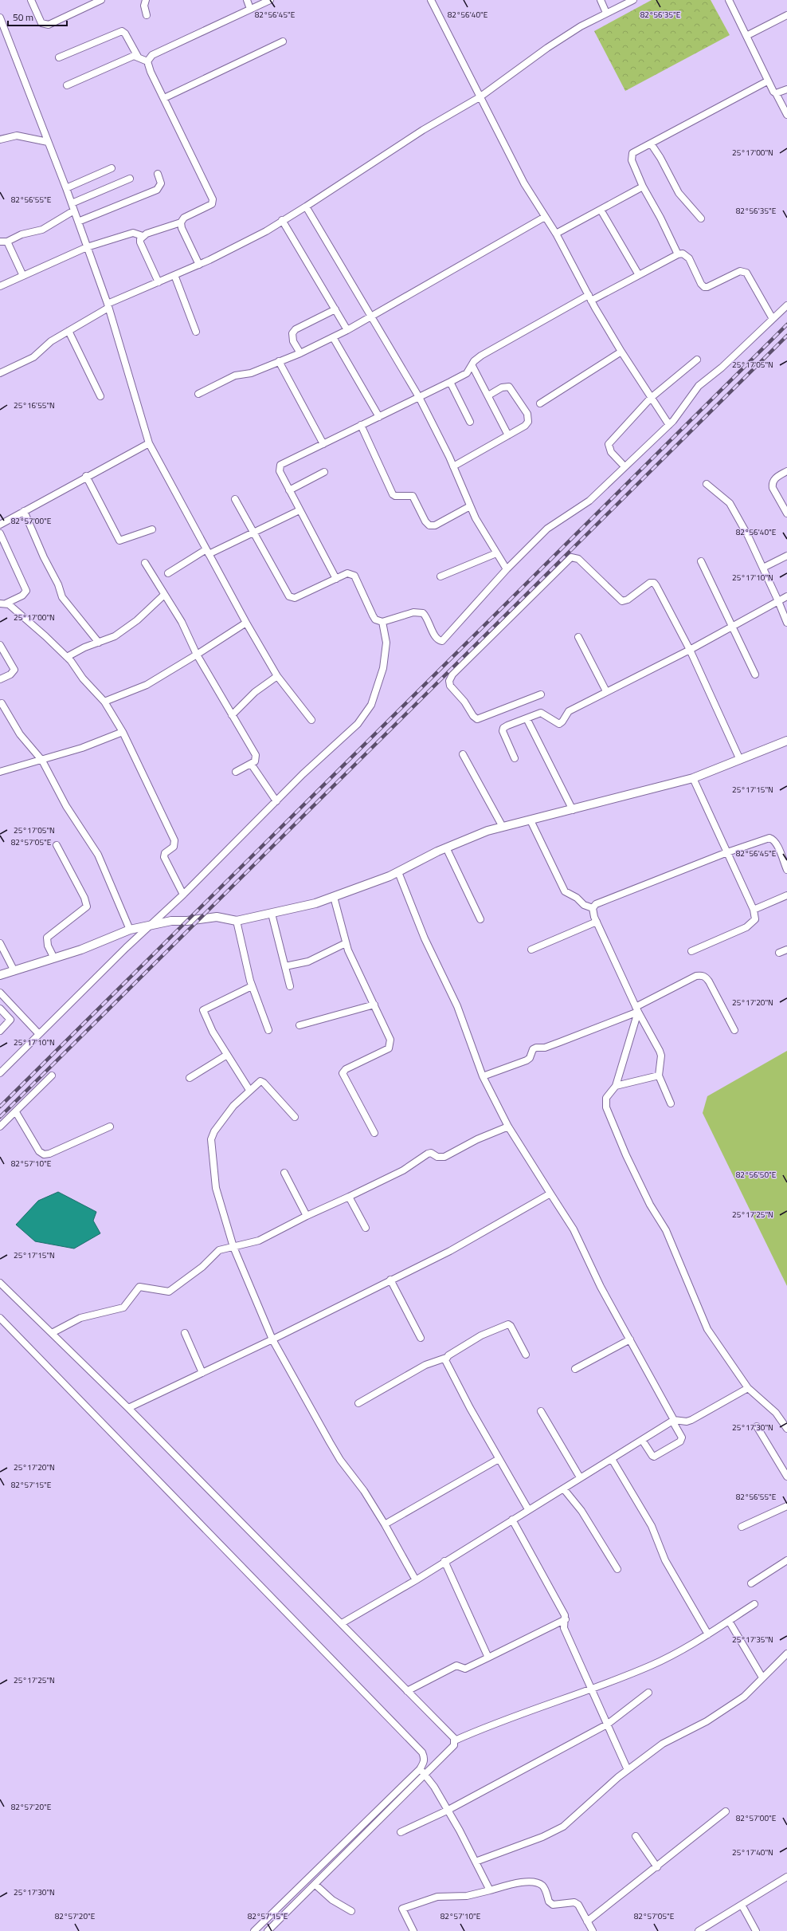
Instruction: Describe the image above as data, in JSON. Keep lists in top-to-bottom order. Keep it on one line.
{"scale_bar":"50 m","coordinates":["82°56'45\"E","82°56'40\"E","82°56'35\"E","25°17'00\"N","82°56'55\"E","25°17'05\"N","25°16'55\"N","82°57'00\"E","25°17'10\"N","25°17'15\"N","82°57'05\"E","25°17'20\"N","82°57'10\"E","82°56'50\"E","25°17'25\"N","25°17'30\"N","82°57'15\"E","25°17'35\"N","82°57'20\"E","25°17'40\"N"]}
